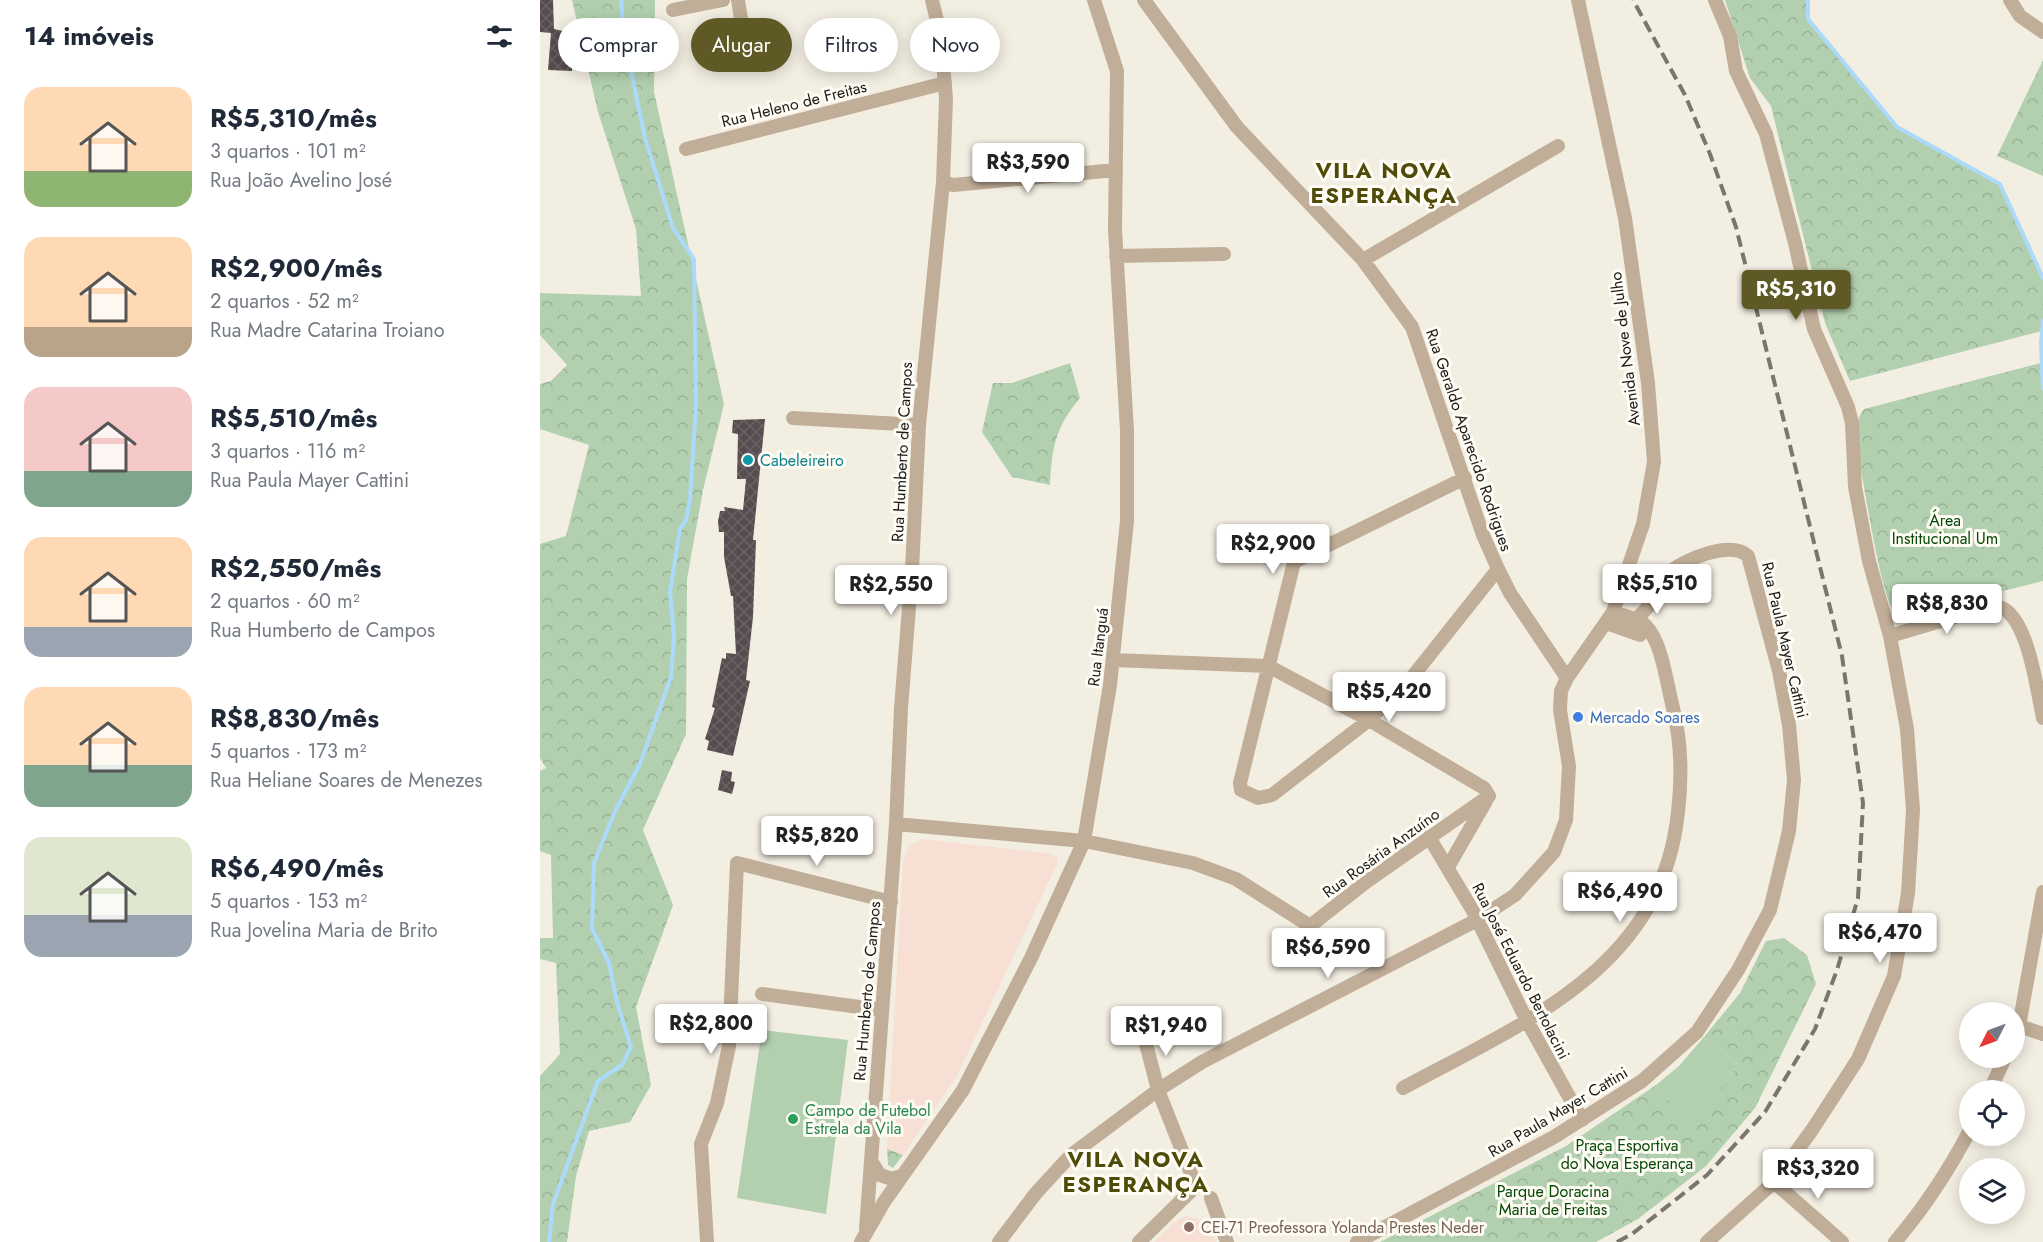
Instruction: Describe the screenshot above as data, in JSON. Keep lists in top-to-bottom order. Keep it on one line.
{"streets":{"street":["Rua Heleno de Freitas","Avenida Nove de Julho","Rua Geraldo Aparecido Rodrigues","Rua Humberto de Campos","Rua Paula Mayer Cattini","Rua Itanguá","Rua Rosária Anzuíno","Rua José Eduardo Bertolacini"]},"crossings":[["Rua Heleno de Freitas","Rua Humberto de Campos"],["Avenida Nove de Julho","Rua Geraldo Aparecido Rodrigues"],["Rua Humberto de Campos","Rua Itanguá"],["Rua Paula Mayer Cattini","Rua José Eduardo Bertolacini"],["Rua Itanguá","Rua Rosária Anzuíno"],["Rua Rosária Anzuíno","Rua José Eduardo Bertolacini"]],"districts":["VILA NOVA ESPERANÇA","VILA NOVA ESPERANÇA"],"parks":["Área Institucional Um","Praça Esportiva do Nova Esperança","Parque Doracina Maria de Freitas"],"places":["Cabeleireiro","Mercado Soares","Campo de Futebol Estrela da Vila","CEI-71 Preofessora Yolanda Prestes Neder"],"north":"bottom left","page":{"heading":"14 imóveis","chip":["Comprar","Alugar","Filtros","Novo"],"list":[{"name":"R$5,310/mês","note":"3 quartos · 101 m² · Rua João Avelino José"},{"name":"R$2,900/mês","note":"2 quartos · 52 m² · Rua Madre Catarina Troiano"},{"name":"R$5,510/mês","note":"3 quartos · 116 m² · Rua Paula Mayer Cattini"},{"name":"R$2,550/mês","note":"2 quartos · 60 m² · Rua Humberto de Campos"},{"name":"R$8,830/mês","note":"5 quartos · 173 m² · Rua Heliane Soares de Menezes"},{"name":"R$6,490/mês","note":"5 quartos · 153 m² · Rua Jovelina Maria de Brito"}],"price":["R$3,590","R$5,310","R$2,900","R$5,510","R$2,550","R$8,830","R$5,420","R$5,820","R$6,490","R$6,470","R$6,590","R$2,800","R$1,940","R$3,320"]}}
